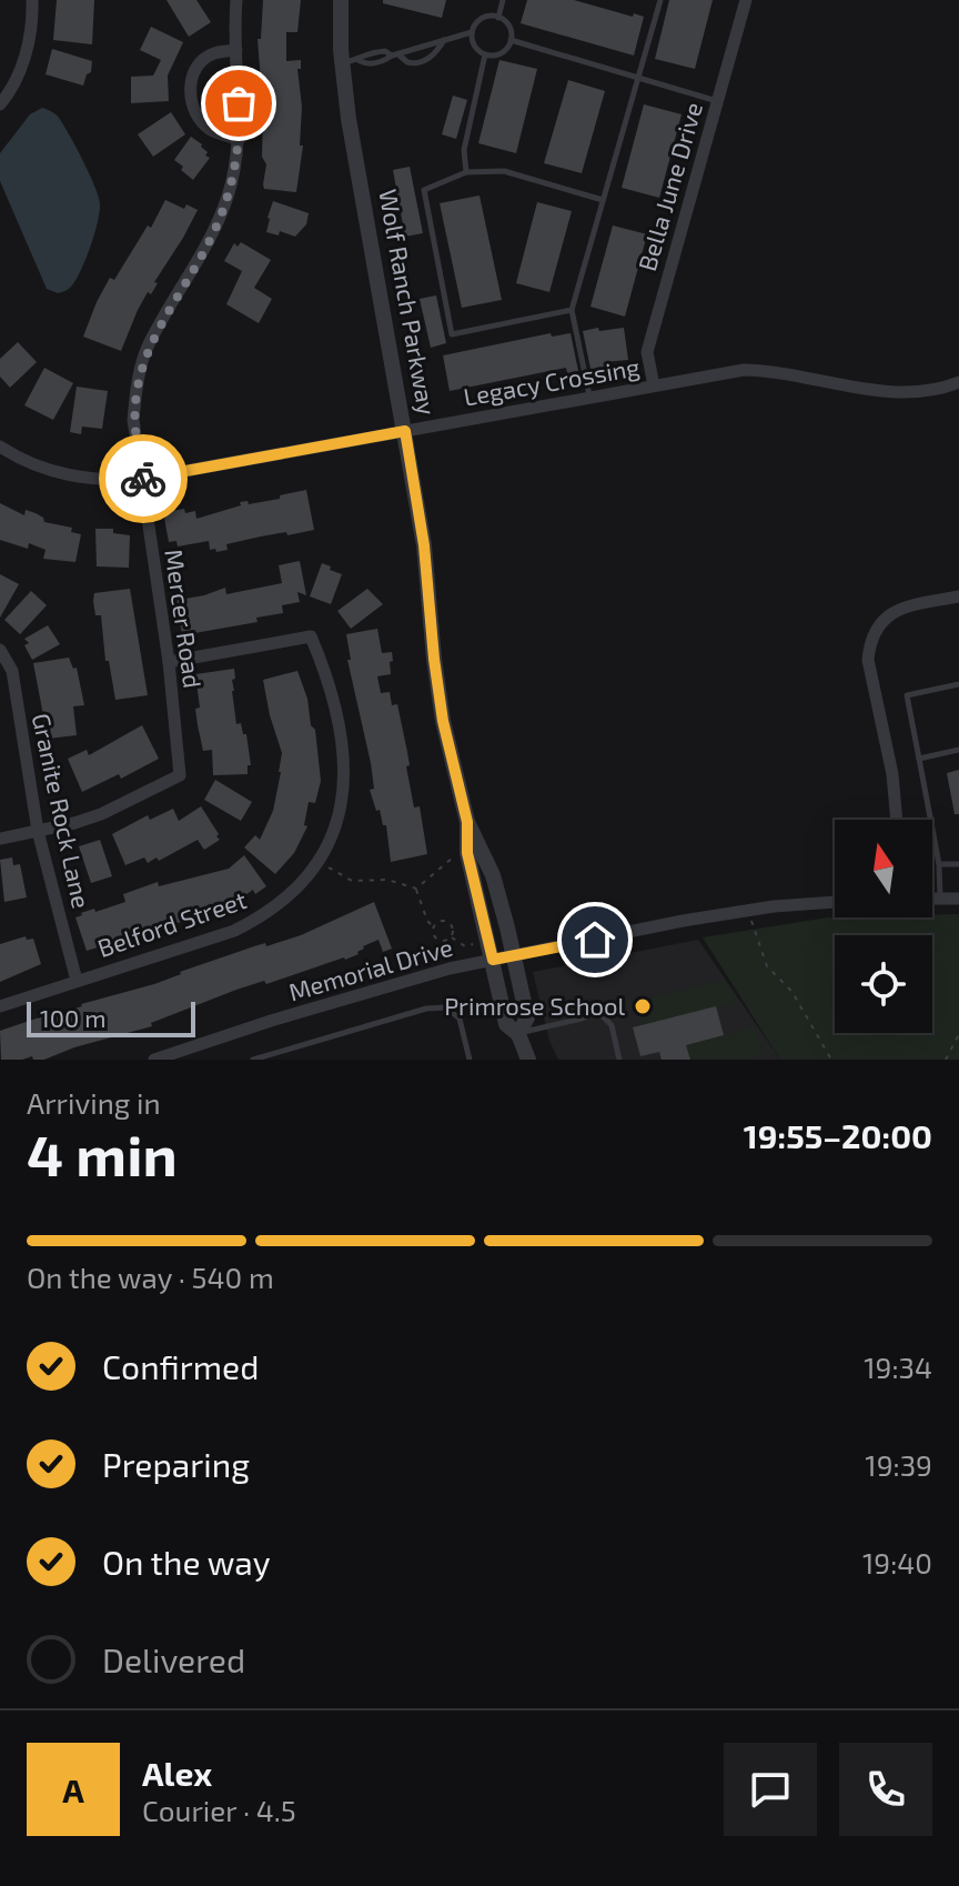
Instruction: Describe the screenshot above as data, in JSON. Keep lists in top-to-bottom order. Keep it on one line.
{"streets":{"street":["Bella June Drive","Wolf Ranch Parkway","Legacy Crossing","Mercer Road","Granite Rock Lane","Belford Street","Memorial Drive"]},"crossings":[["Bella June Drive","Legacy Crossing"],["Wolf Ranch Parkway","Legacy Crossing"],["Wolf Ranch Parkway","Memorial Drive"],["Legacy Crossing","Mercer Road"],["Mercer Road","Granite Rock Lane"],["Mercer Road","Belford Street"],["Granite Rock Lane","Belford Street"]],"places":["Primrose School"],"scale_bar":"100 m","north":"top","page":{"scale":"100 m","heading":["4 min","Arriving in","19:55–20:00"],"panel":["Alex","Courier · 4.5"],"bar":"On the way · 540 m","list":[["Confirmed","19:34"],["Preparing","19:39"],["On the way","19:40"],"Delivered"],"round":"A"}}
